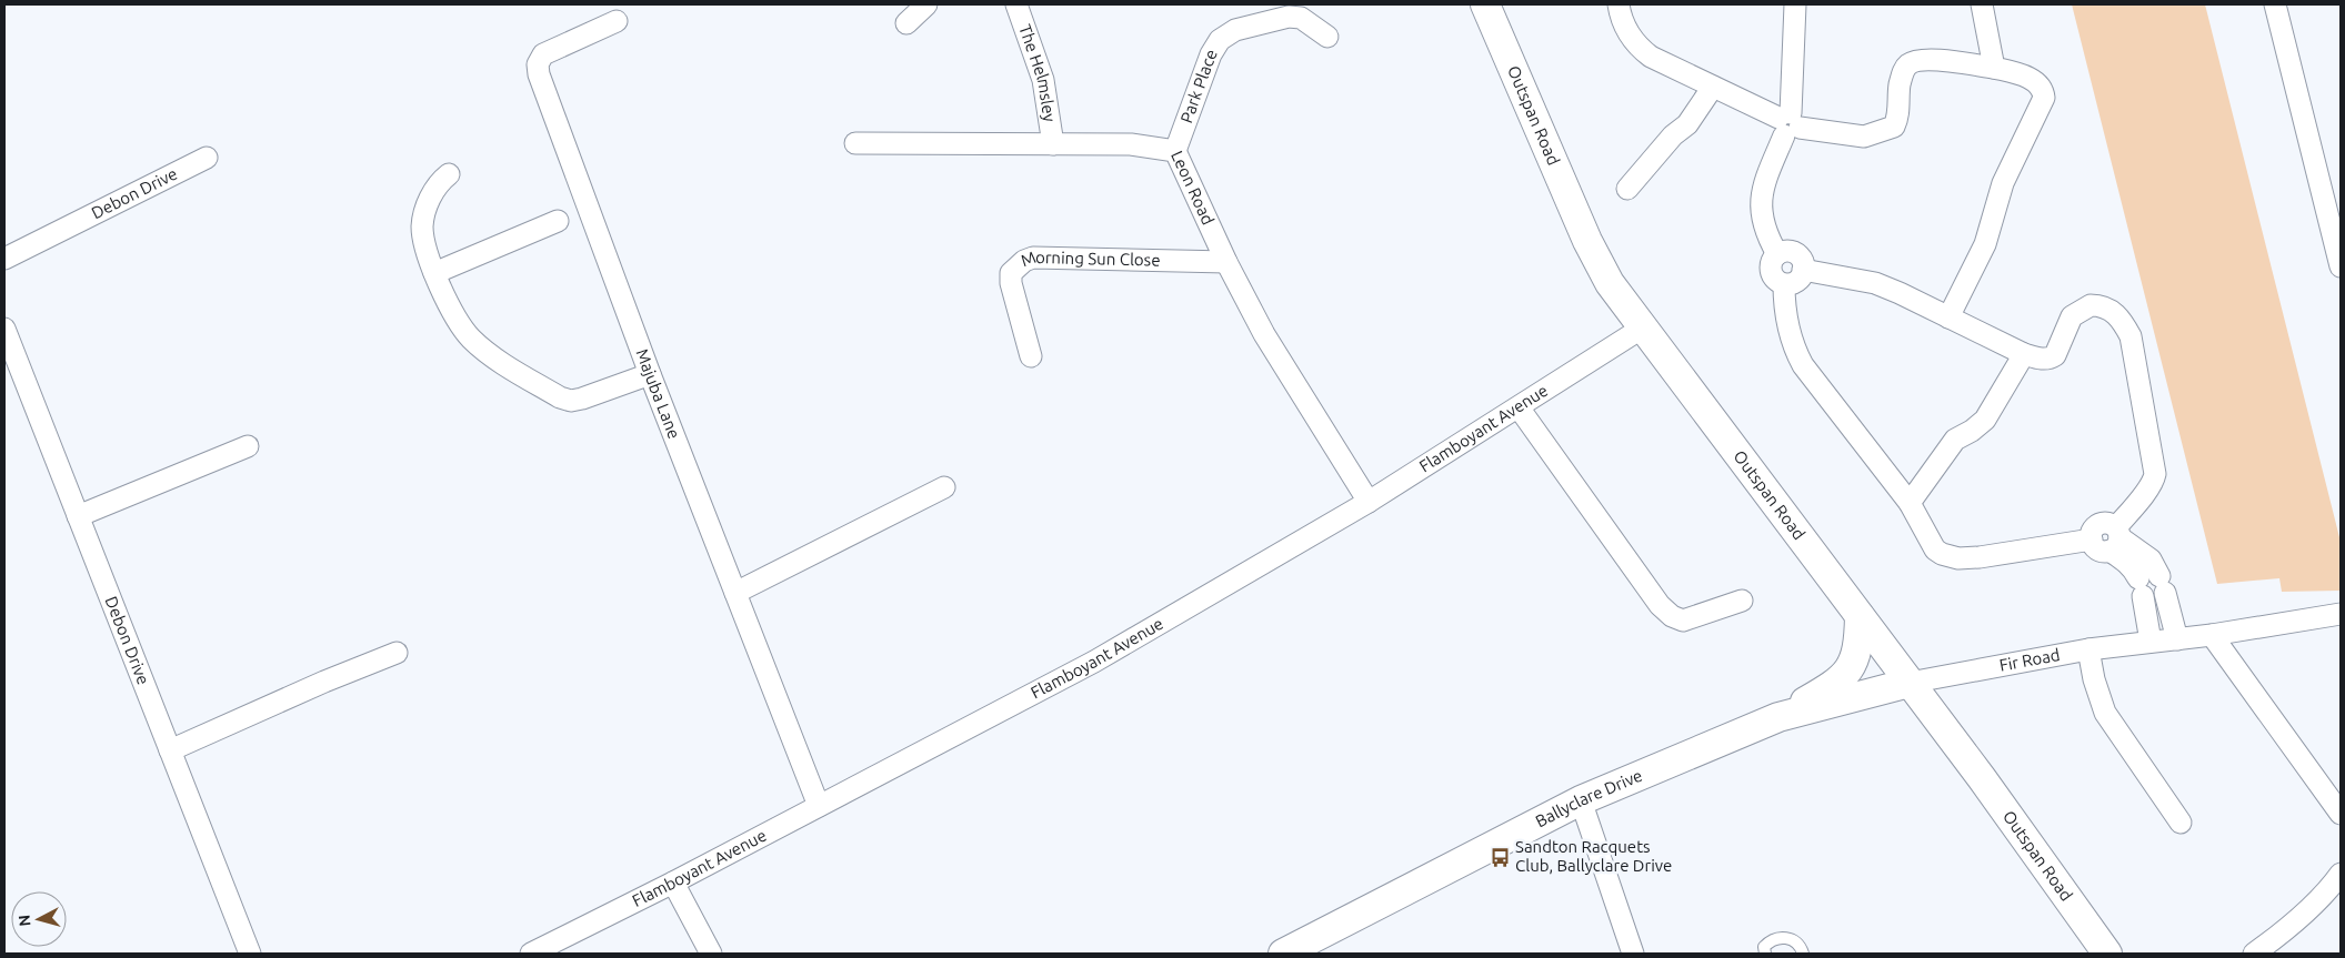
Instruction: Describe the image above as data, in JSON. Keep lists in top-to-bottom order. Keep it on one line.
{"streets":{"street":["The Helmsley","Park Place","Outspan Road","Leon Road","Debon Drive","Morning Sun Close","Majuba Lane","Flamboyant Avenue","Fir Road","Ballyclare Drive"]},"crossings":[["The Helmsley","Leon Road"],["Park Place","Leon Road"],["Outspan Road","Flamboyant Avenue"],["Outspan Road","Fir Road"],["Outspan Road","Ballyclare Drive"],["Leon Road","Morning Sun Close"],["Leon Road","Flamboyant Avenue"],["Majuba Lane","Flamboyant Avenue"],["Fir Road","Ballyclare Drive"]],"places":{"bus stop":["Sandton Racquets Club, Ballyclare Drive"]},"north":"left"}
